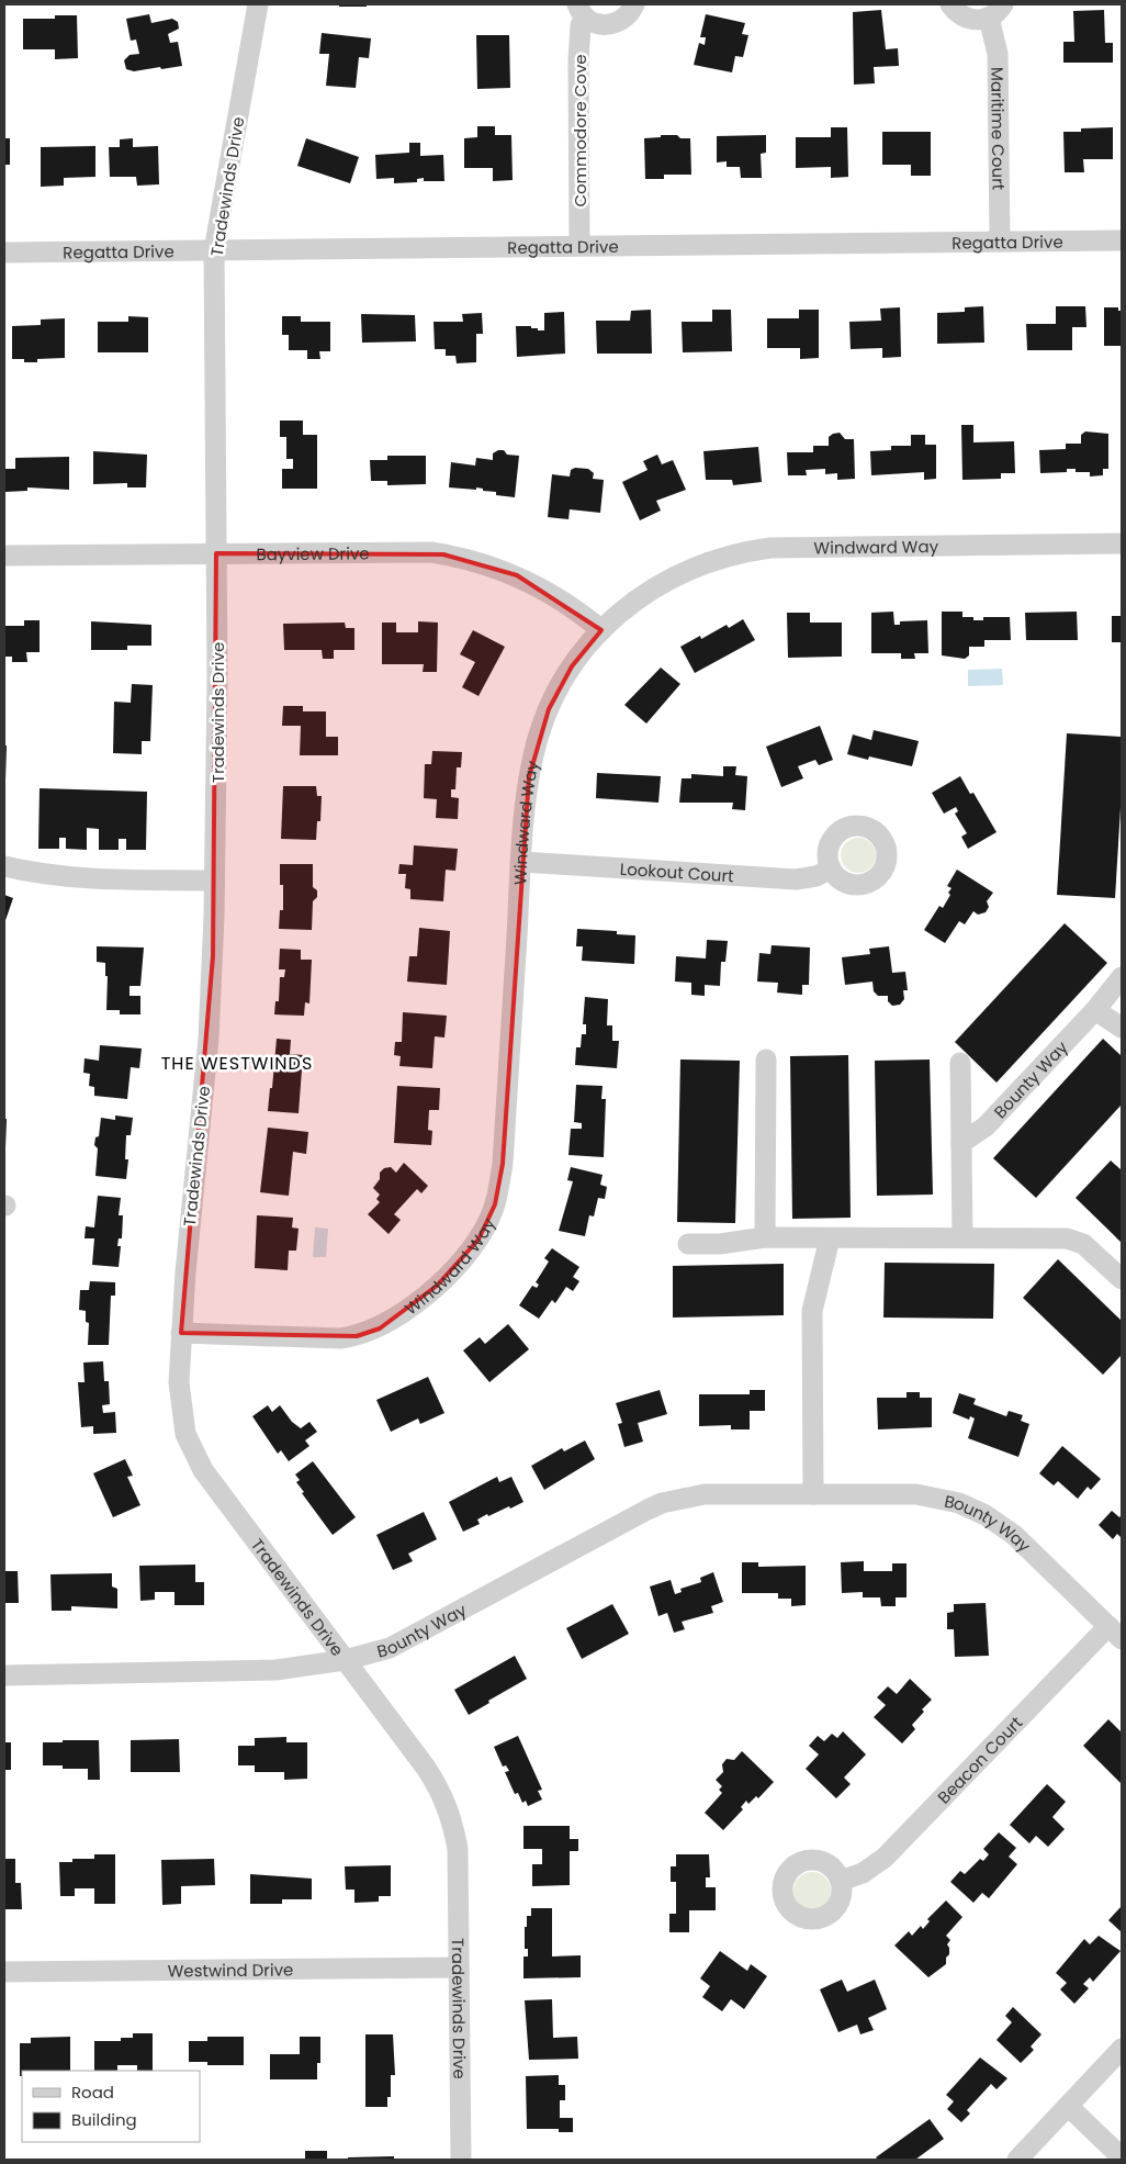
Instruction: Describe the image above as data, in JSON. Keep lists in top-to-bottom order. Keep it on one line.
{"streets":{"street":["Maritime Court","Commodore Cove","Tradewinds Drive","Regatta Drive","Windward Way","Bayview Drive","Lookout Court","Bounty Way","Beacon Court","Westwind Drive"]},"crossings":[["Maritime Court","Regatta Drive"],["Commodore Cove","Regatta Drive"],["Tradewinds Drive","Regatta Drive"],["Tradewinds Drive","Windward Way"],["Tradewinds Drive","Bayview Drive"],["Tradewinds Drive","Bounty Way"],["Tradewinds Drive","Westwind Drive"],["Windward Way","Bayview Drive"],["Windward Way","Lookout Court"],["Bounty Way","Beacon Court"]],"districts":["THE WESTWINDS"],"legend":["Road","Building"]}
